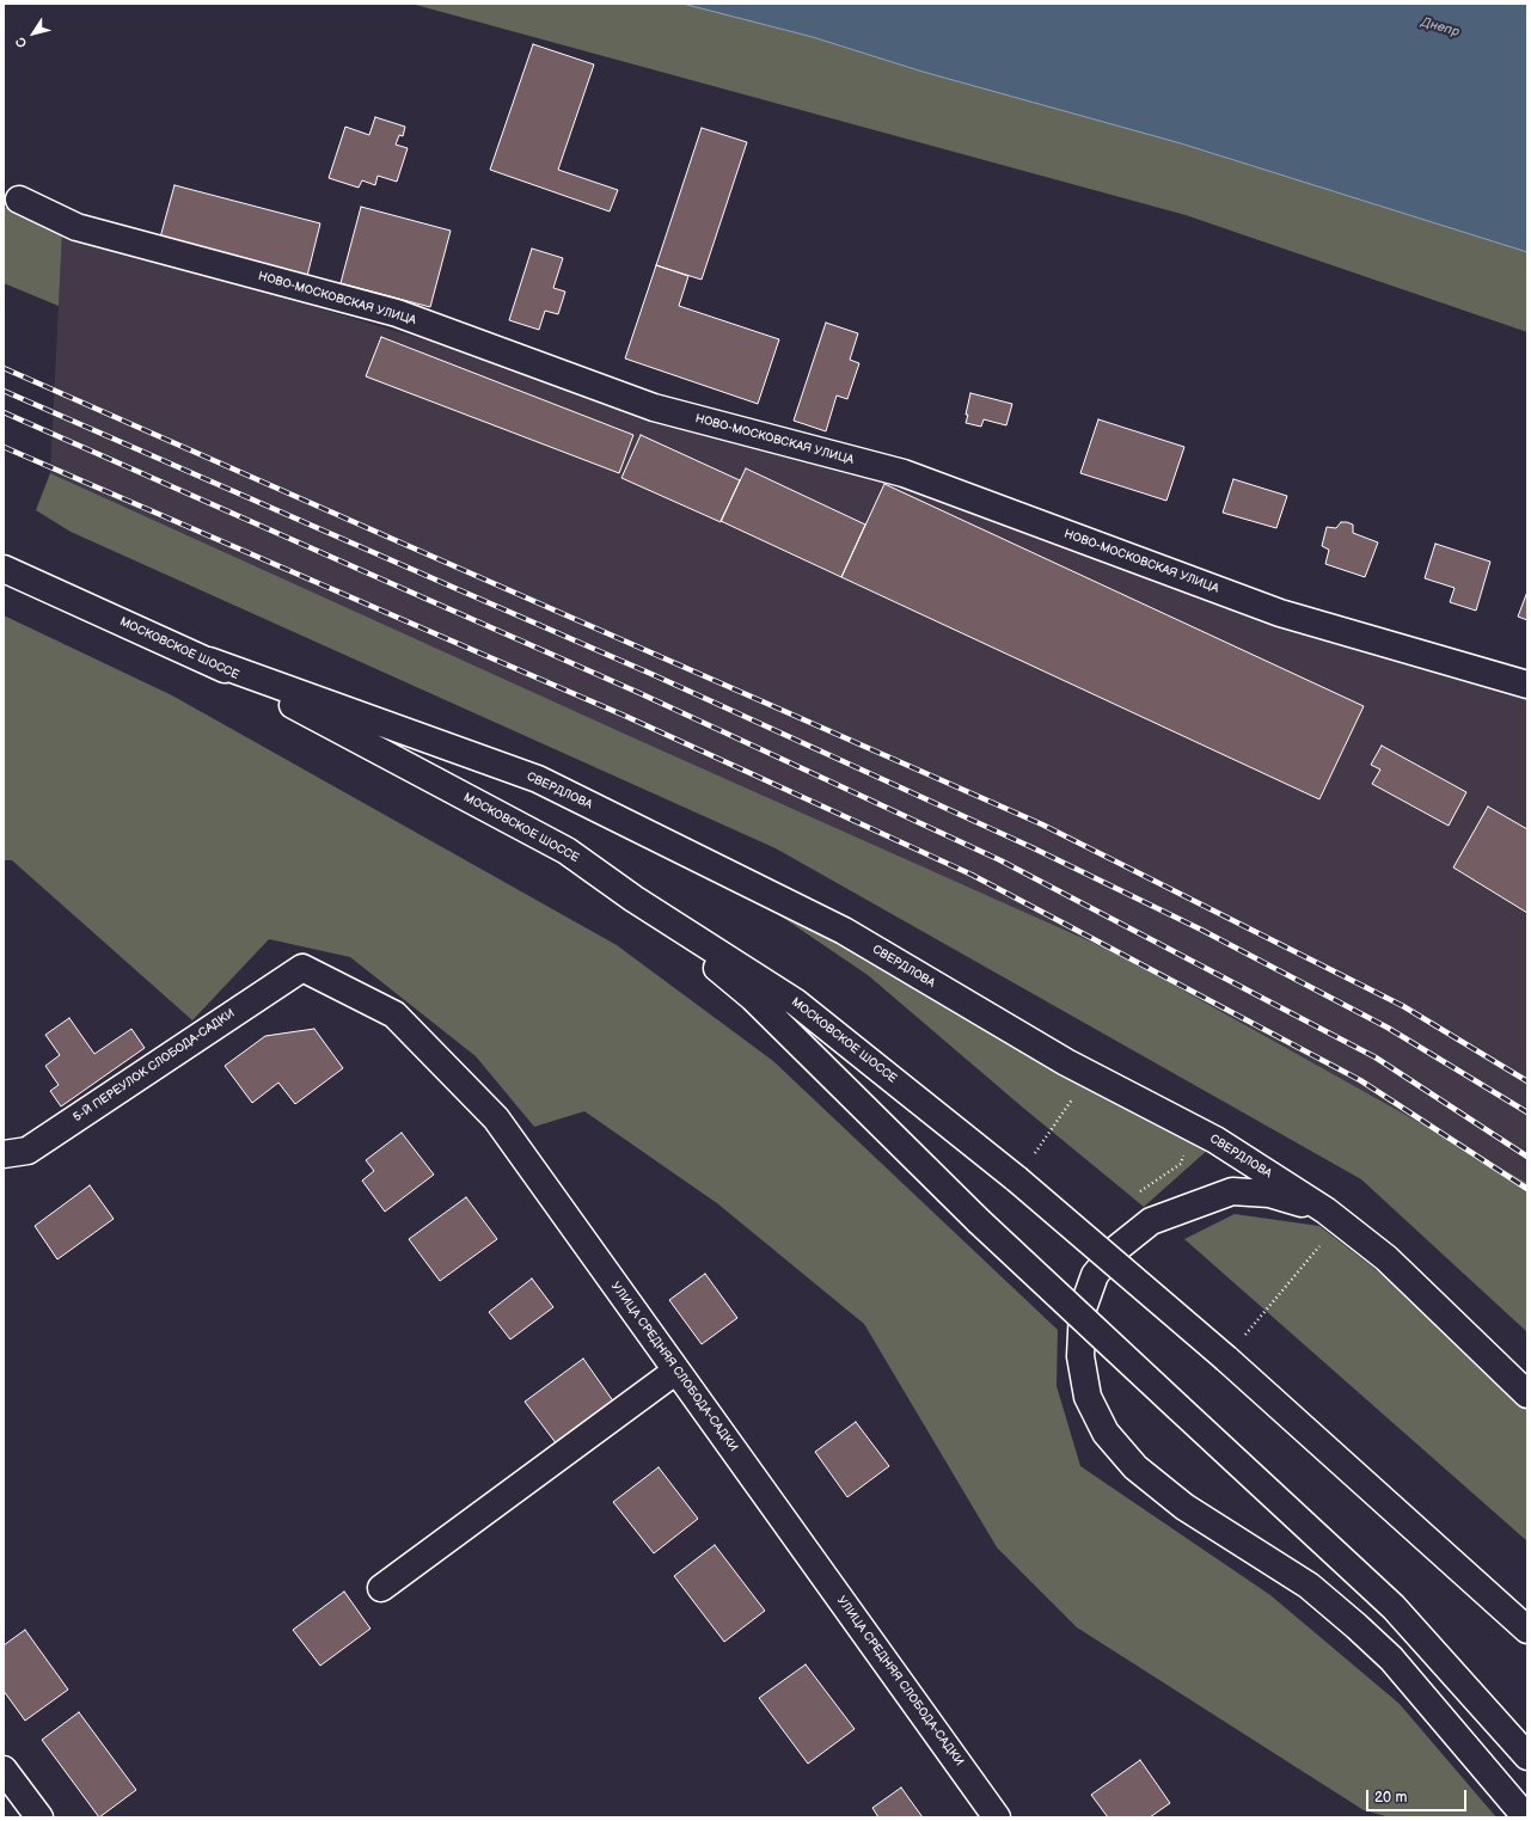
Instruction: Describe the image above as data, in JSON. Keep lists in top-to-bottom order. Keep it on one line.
{"streets":{"main road":["НОВО-МОСКОВСКАЯ УЛИЦА","МОСКОВСКОЕ ШОССЕ","СВЕРДЛОВА","5-Й ПЕРЕУЛОК СЛОБОДА-САДКИ","УЛИЦА СРЕДНЯЯ СЛОБОДА-САДКИ"]},"crossings":[["МОСКОВСКОЕ ШОССЕ","СВЕРДЛОВА"],["5-Й ПЕРЕУЛОК СЛОБОДА-САДКИ","УЛИЦА СРЕДНЯЯ СЛОБОДА-САДКИ"]],"water":["Днепр"],"scale_bar":"20 m","north":"bottom left"}
